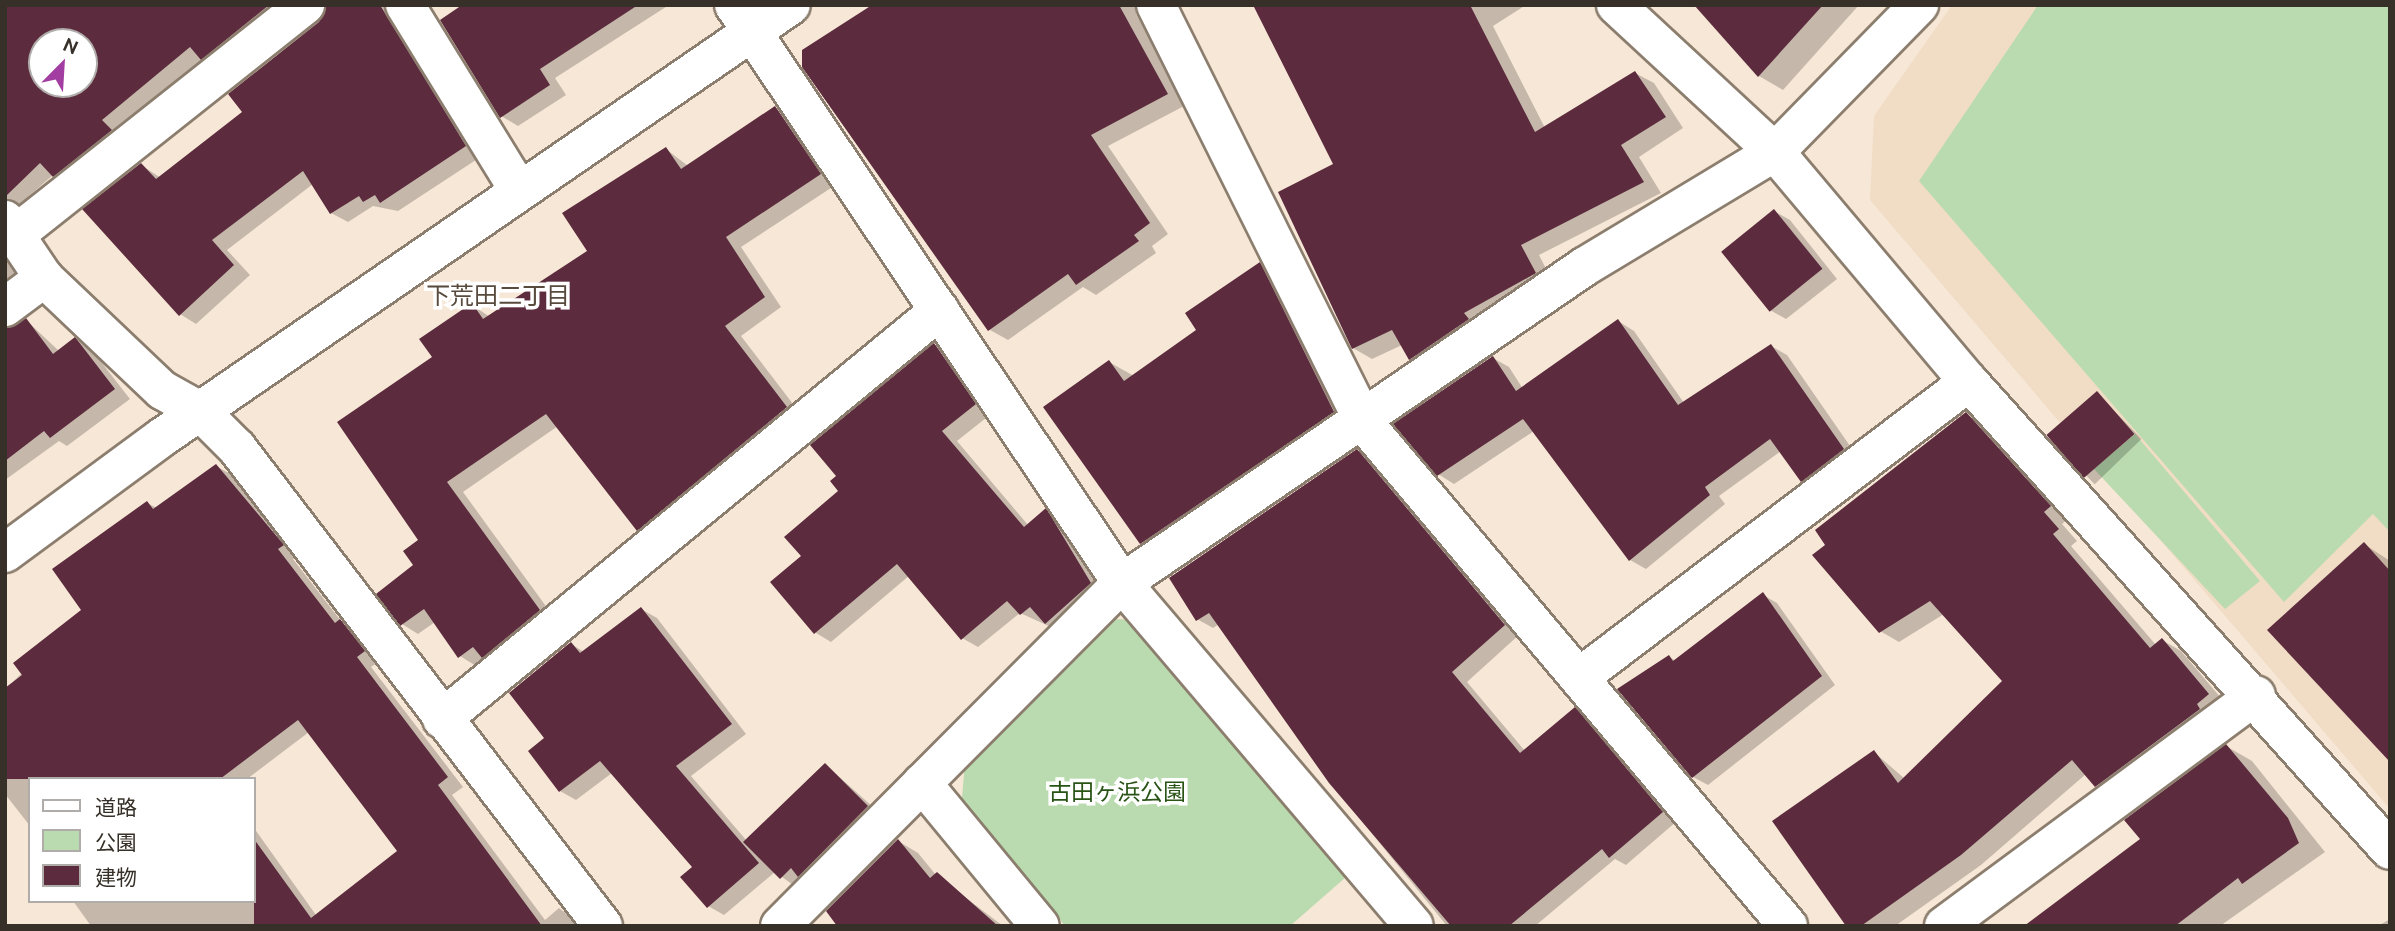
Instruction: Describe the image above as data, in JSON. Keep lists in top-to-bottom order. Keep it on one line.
{"districts":["下荒田二丁目"],"parks":["古田ヶ浜公園"],"legend":["道路","公園","建物"],"north":"top right"}
